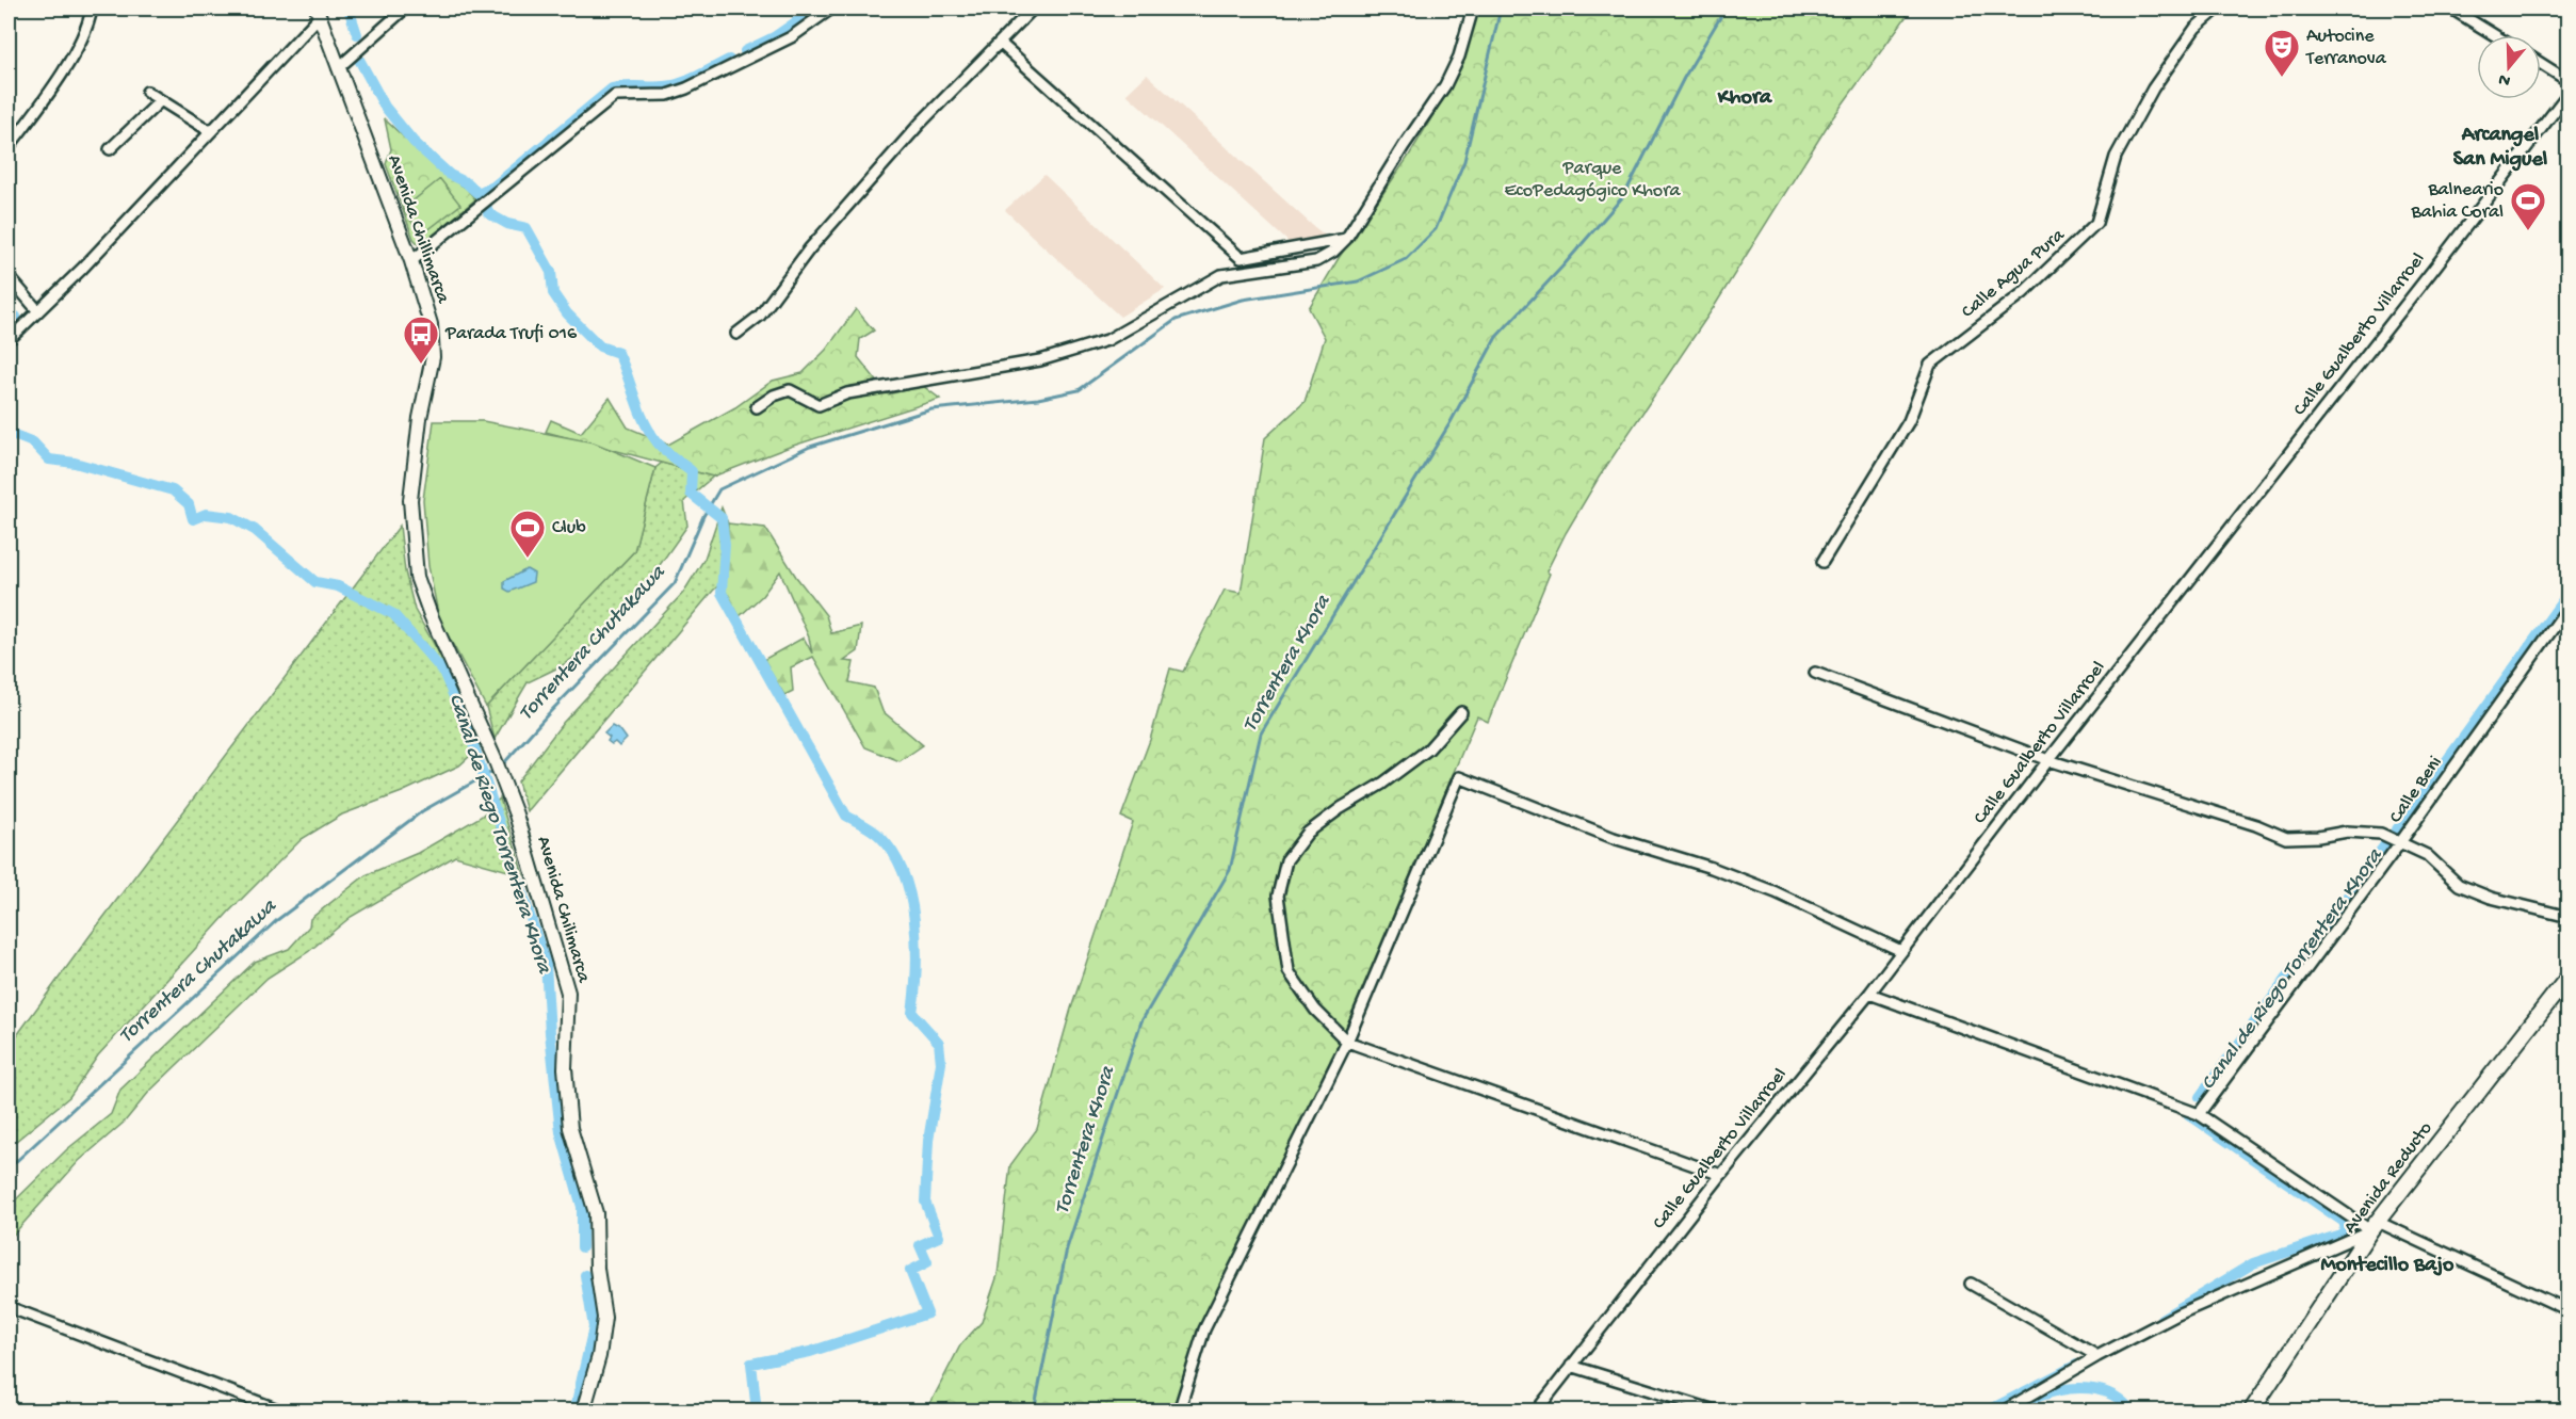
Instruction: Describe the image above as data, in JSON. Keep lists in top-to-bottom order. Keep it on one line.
{"streets":{"main road":["Avenida Reducto"],"street":["Avenida Chillimarca","Calle Agua Pura","Calle Gualberto Villarroel","Calle Beni","Avenida Chilimarca"]},"crossings":[["Avenida Chillimarca","Avenida Chilimarca"]],"districts":["Khora","Arcangel San Miguel","Montecillo Bajo"],"water":["Torrentera Chutakawa","Torrentera Khora","Canal de Riego Torrentera Khora"],"parks":["Parque EcoPedagógico Khora"],"places":{"theatre":["Autocine Terranova"],"sports":["Balneario Bahia Coral","Club"],"bus stop":["Parada Trufi 016"]},"north":"bottom"}
